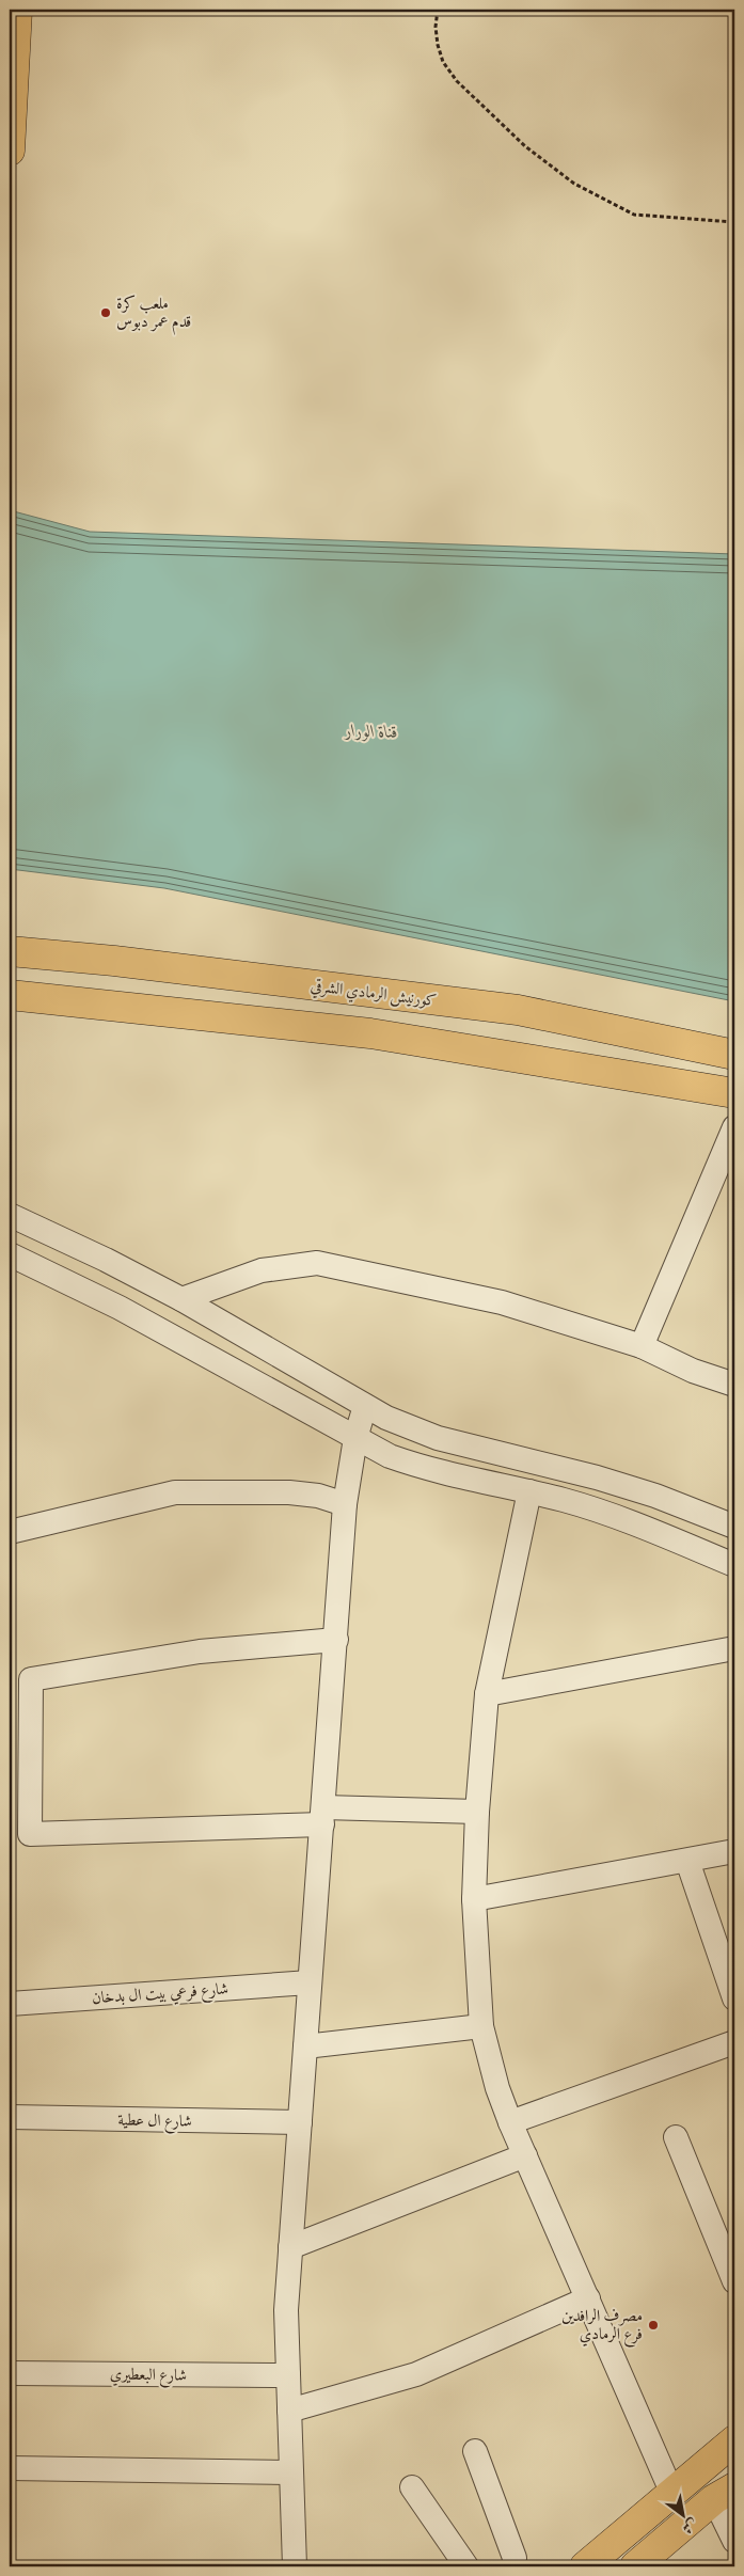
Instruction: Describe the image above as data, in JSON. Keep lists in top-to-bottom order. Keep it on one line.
{"streets":{"main road":["كورنيش الرمادي الشرقي"],"street":["شارع فرعي بيت ال بدخان","شارع ال عطية","شارع البعطيري"]},"water":["قناة الورار"],"places":["ملعب كرة قدم عمر دبوس","مصرف الرافدين فرع الرمادي"],"north":"bottom right"}
